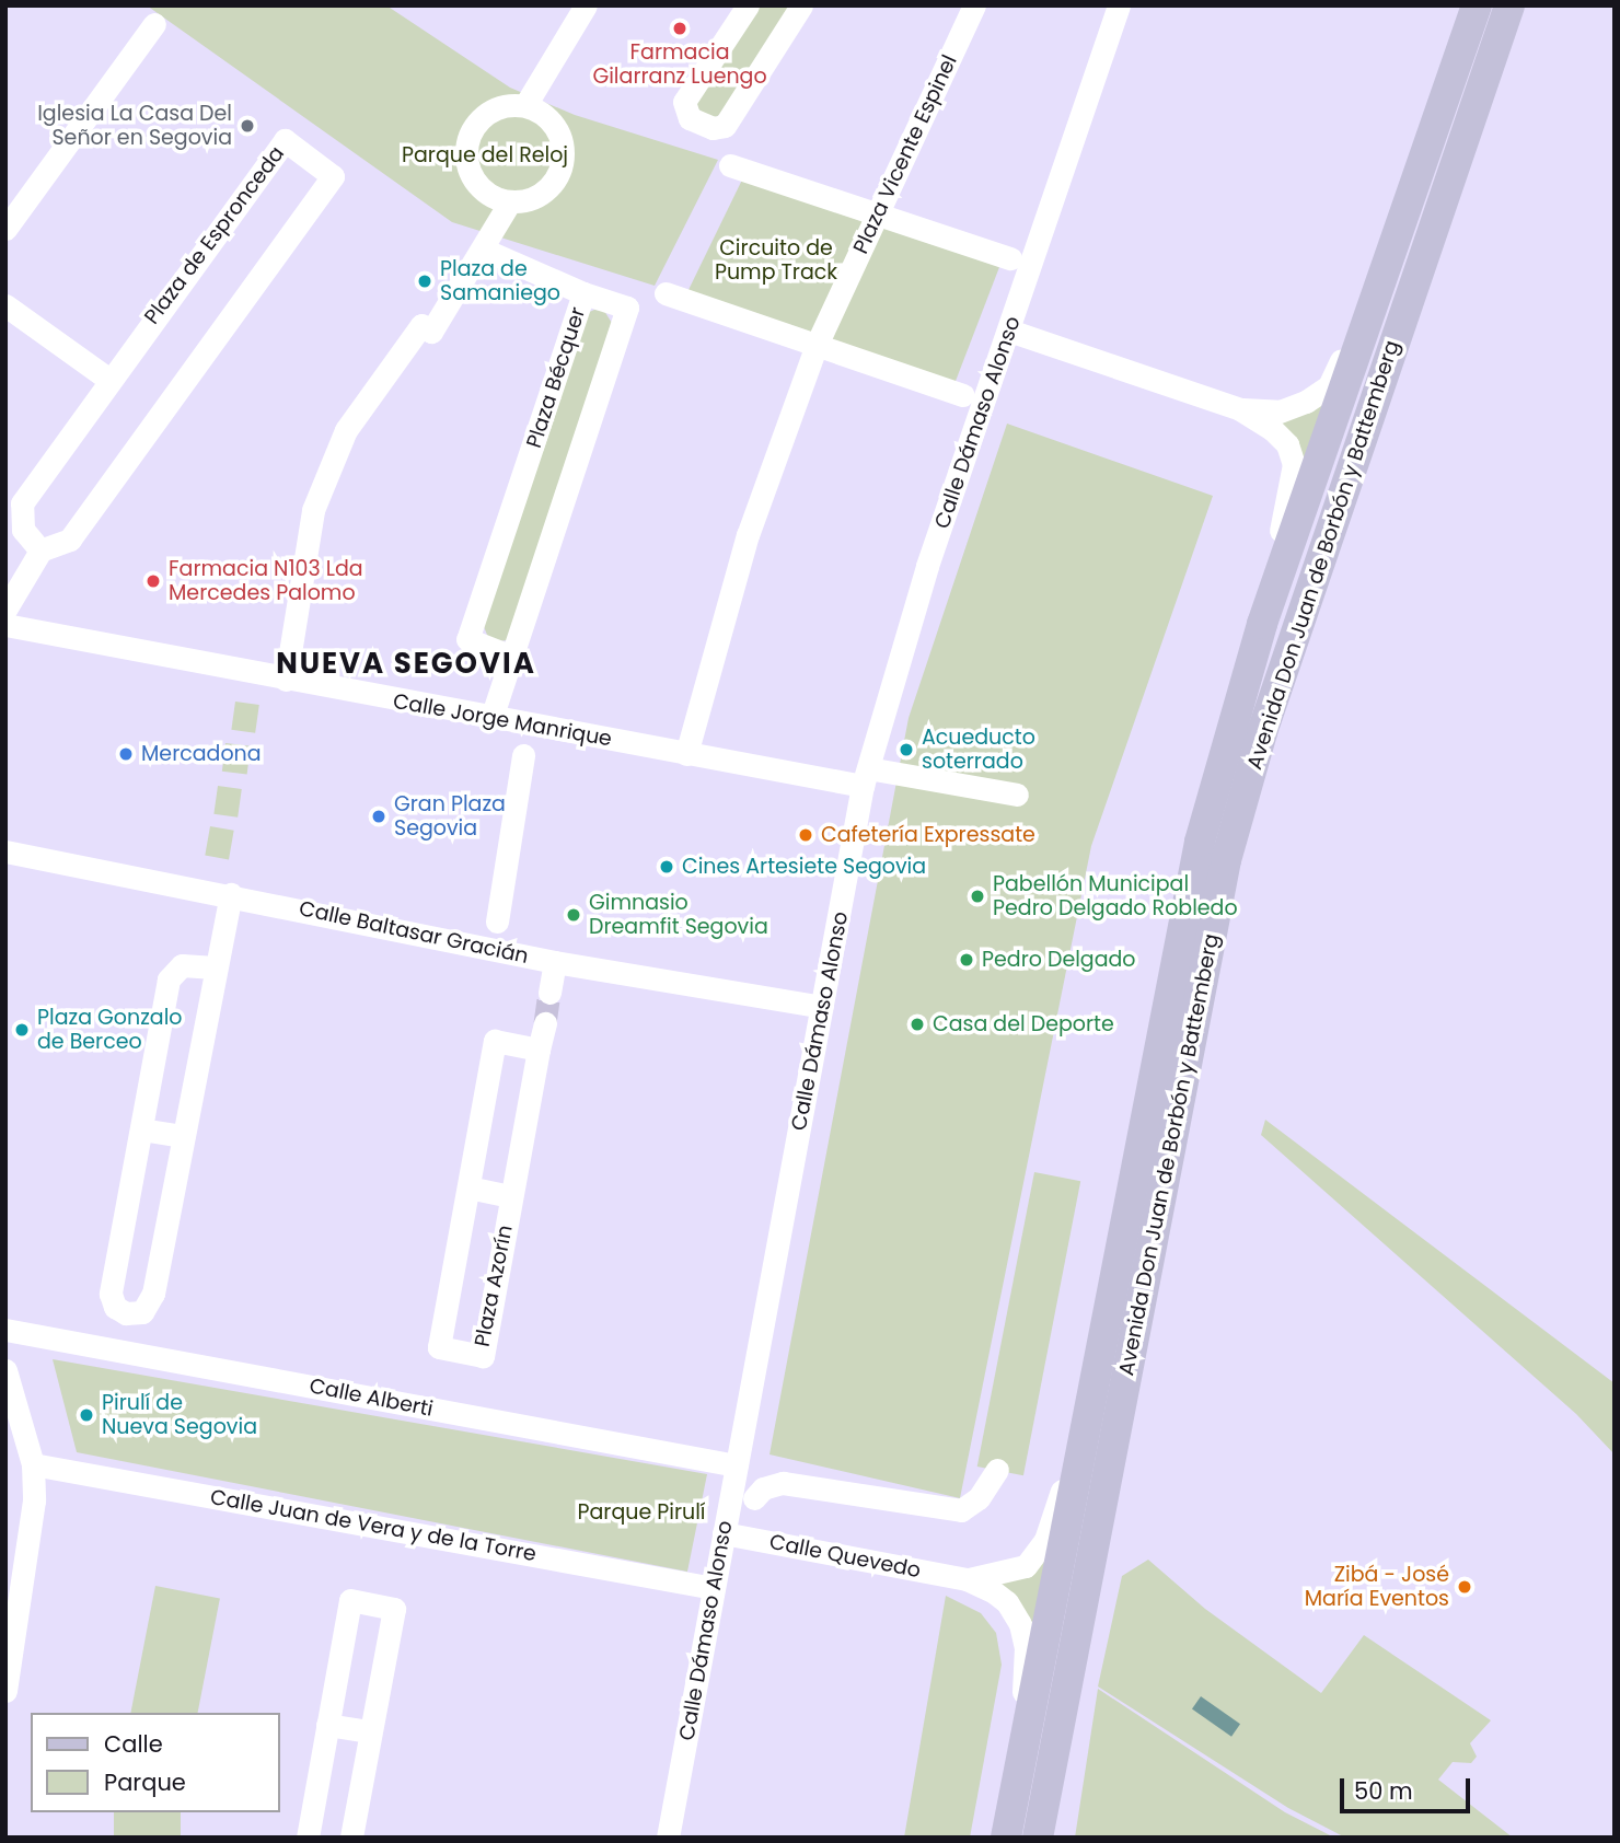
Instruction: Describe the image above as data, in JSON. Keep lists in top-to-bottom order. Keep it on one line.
{"streets":{"main road":["Avenida Don Juan de Borbón y Battemberg"],"street":["Plaza Vicente Espinel","Plaza de Espronceda","Plaza Bécquer","Calle Dámaso Alonso","Calle Jorge Manrique","Calle Baltasar Gracián","Plaza Azorín","Calle Alberti","Calle Juan de Vera y de la Torre","Calle Quevedo"]},"crossings":[["Plaza Vicente Espinel","Calle Jorge Manrique"],["Plaza Bécquer","Calle Jorge Manrique"],["Calle Dámaso Alonso","Calle Jorge Manrique"],["Calle Dámaso Alonso","Calle Baltasar Gracián"],["Calle Dámaso Alonso","Calle Alberti"],["Calle Dámaso Alonso","Calle Juan de Vera y de la Torre"],["Calle Dámaso Alonso","Calle Quevedo"],["Avenida Don Juan de Borbón y Battemberg","Calle Quevedo"]],"districts":["NUEVA SEGOVIA"],"parks":["Parque del Reloj","Circuito de Pump Track","Parque Pirulí"],"places":["Farmacia Gilarranz Luengo","Iglesia La Casa Del Señor en Segovia","Plaza de Samaniego","Farmacia N103 Lda Mercedes Palomo","Acueducto soterrado","Mercadona","Gran Plaza Segovia","Cafetería Expressate","Cines Artesiete Segovia","Pabellón Municipal Pedro Delgado Robledo","Gimnasio Dreamfit Segovia","Pedro Delgado","Casa del Deporte","Plaza Gonzalo de Berceo","Pirulí de Nueva Segovia","Zibá - José María Eventos"],"legend":["Calle","Parque"],"scale_bar":"50 m"}
